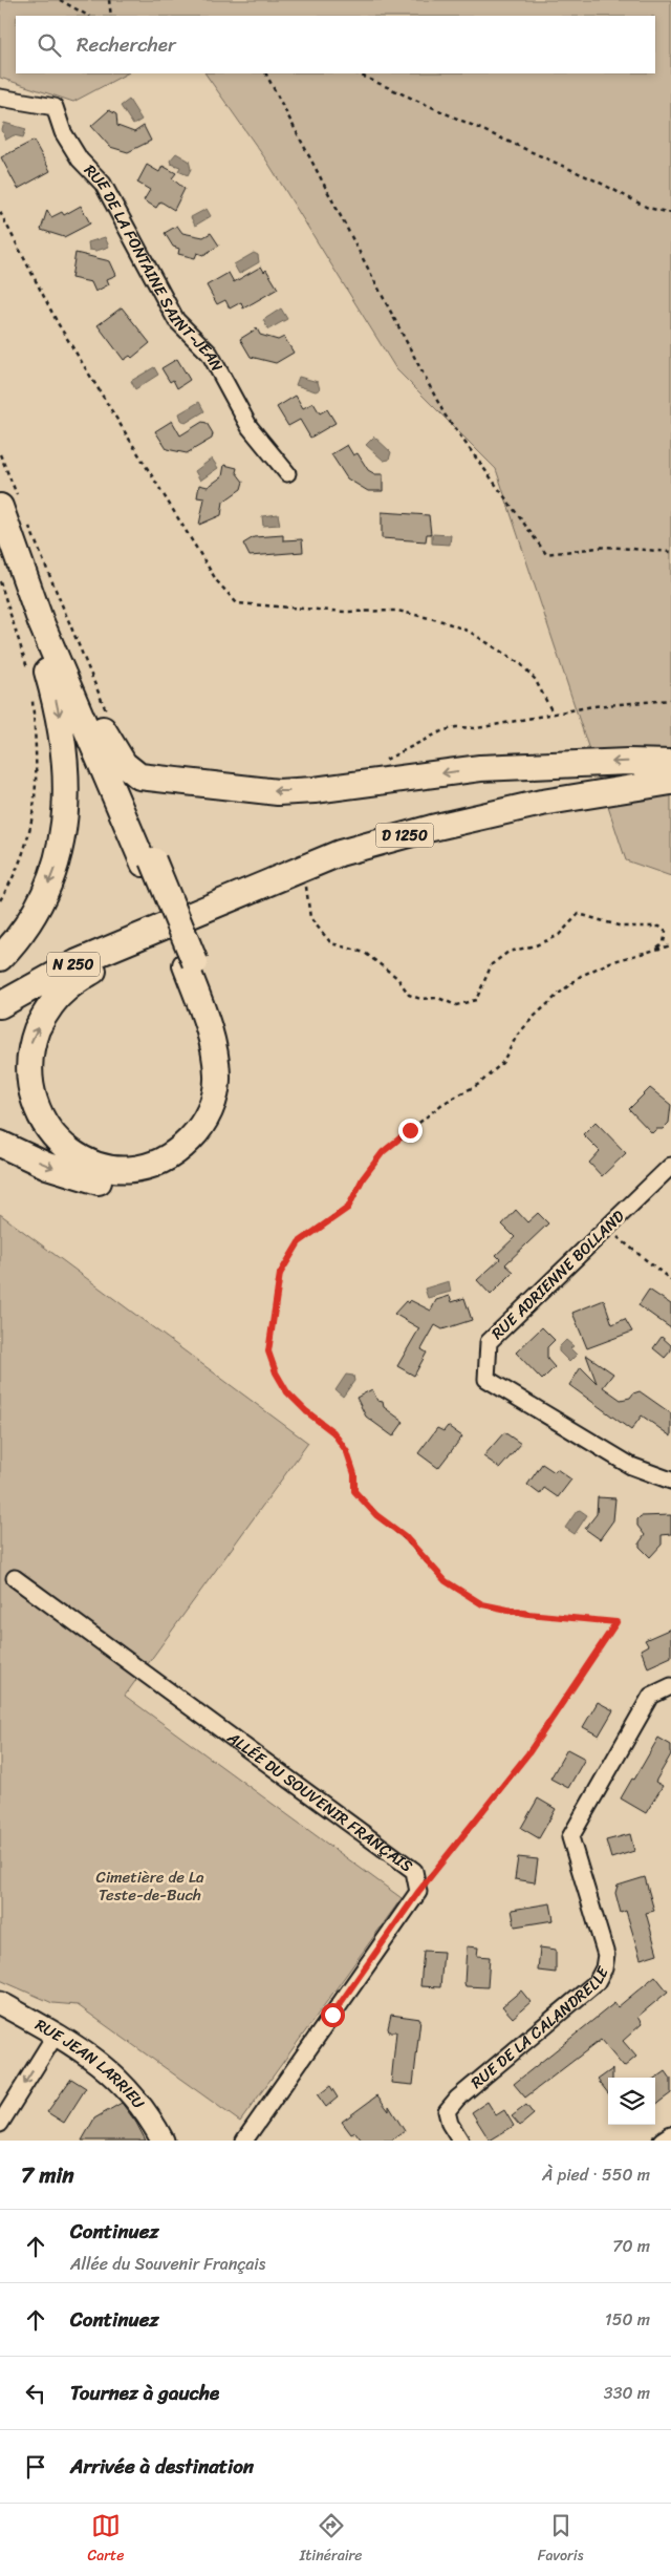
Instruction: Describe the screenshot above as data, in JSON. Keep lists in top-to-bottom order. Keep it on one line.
{"streets":{"main road":["D 1250","N 250"],"street":["RUE DE LA FONTAINE SAINT-JEAN","RUE ADRIENNE BOLLAND","ALLÉE DU SOUVENIR FRANÇAIS","RUE DE LA CALANDRELLE","RUE JEAN LARRIEU"]},"crossings":[["D 1250","N 250"]],"parks":["Cimetière de La Teste-de-Buch"],"page":{"search":"Rechercher","heading":["7 min","À pied · 550 m"],"list":[["Continuez","Allée du Souvenir Français","70 m"],["Continuez","150 m"],["Tournez à gauche","330 m"],"Arrivée à destination"],"nav":["Carte","Itinéraire","Favoris"]}}
